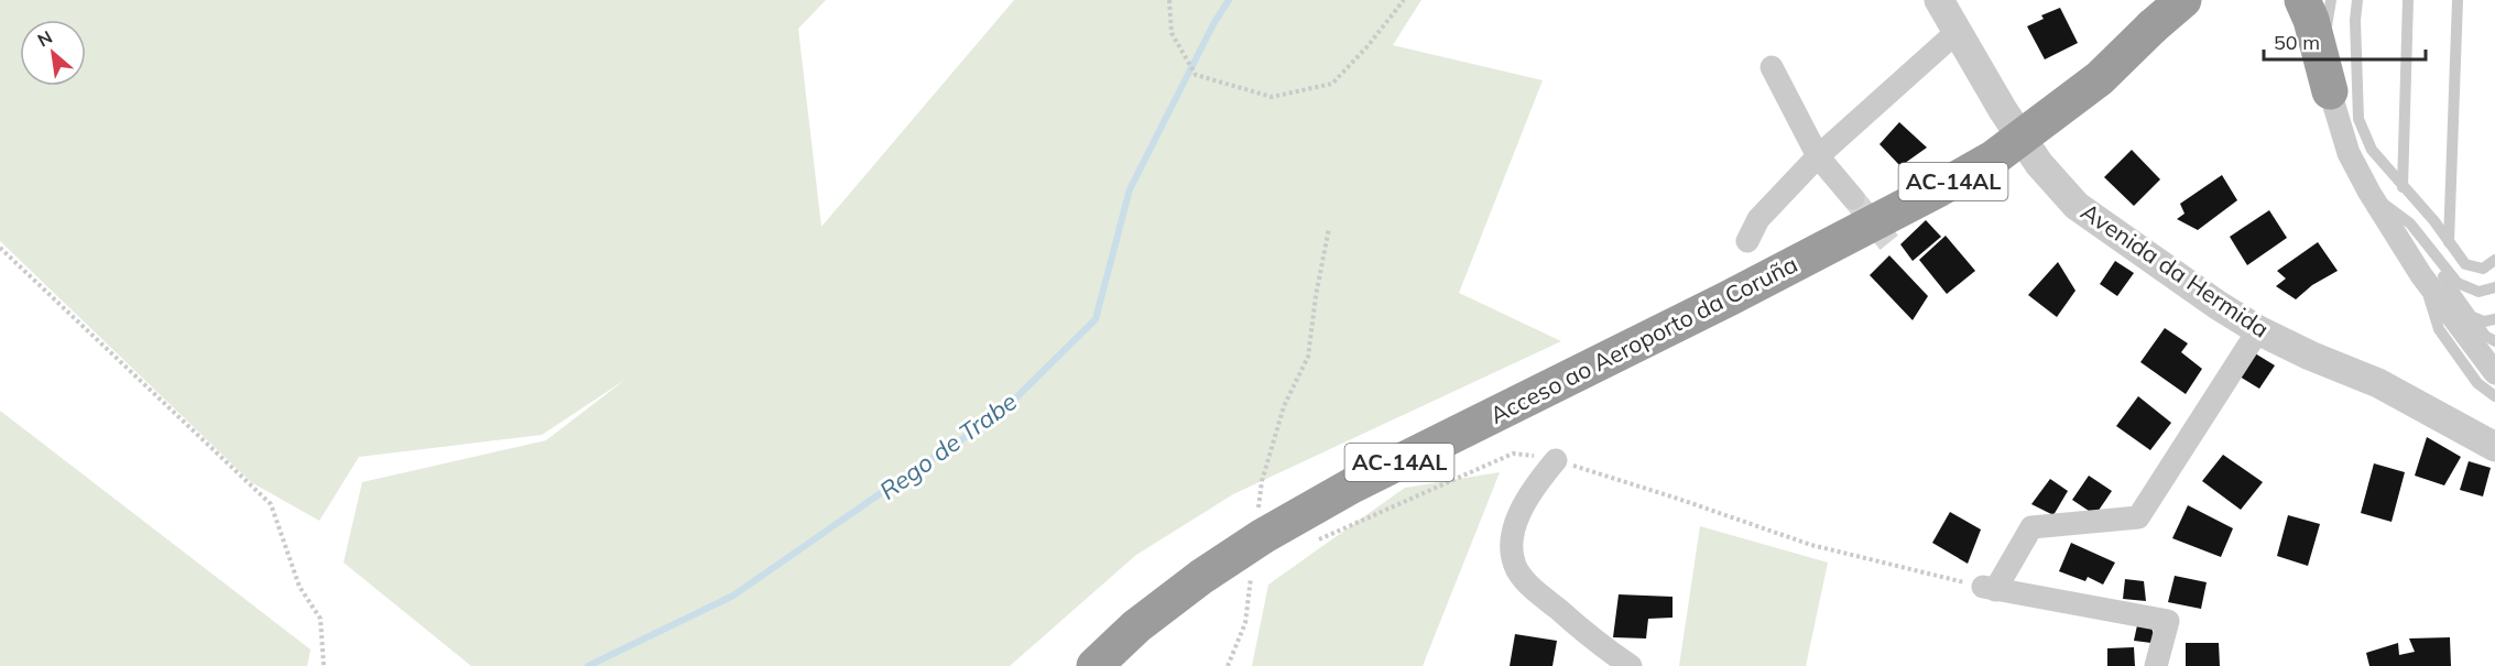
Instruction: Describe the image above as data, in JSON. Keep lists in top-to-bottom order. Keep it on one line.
{"streets":{"highway":["AC-14AL","Acceso ao Aeroporto da Coruña"],"street":["Avenida da Hermida"]},"water":["Rego de Trabe"],"scale_bar":"50 m","north":"top left"}
